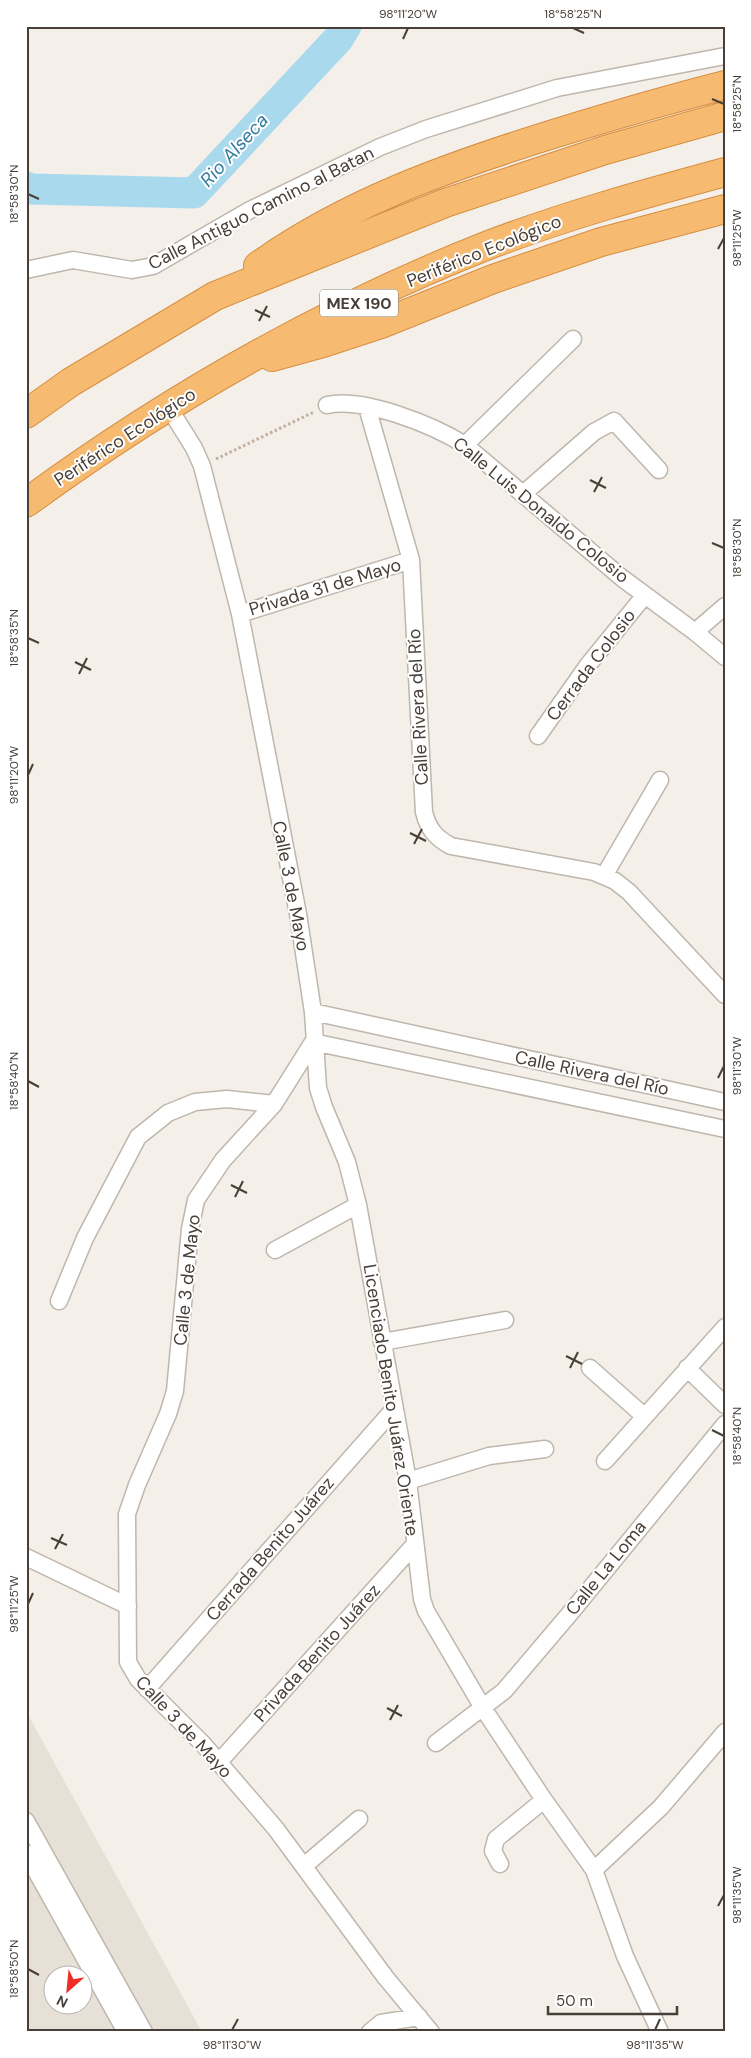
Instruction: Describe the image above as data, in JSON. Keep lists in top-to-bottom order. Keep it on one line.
{"streets":{"highway":["Periférico Ecológico","MEX 190"],"street":["Calle Antiguo Camino al Batan","Calle Luis Donaldo Colosio","Privada 31 de Mayo","Cerrada Colosio","Calle Rivera del Río","Calle 3 de Mayo","Licenciado Benito Juárez Oriente","Cerrada Benito Juárez","Calle La Loma","Privada Benito Juárez"]},"crossings":[["Periférico Ecológico","Calle 3 de Mayo"],["Calle Luis Donaldo Colosio","Cerrada Colosio"],["Calle Luis Donaldo Colosio","Calle Rivera del Río"],["Privada 31 de Mayo","Calle Rivera del Río"],["Privada 31 de Mayo","Calle 3 de Mayo"],["Calle Rivera del Río","Calle 3 de Mayo"],["Calle Rivera del Río","Licenciado Benito Juárez Oriente"],["Calle 3 de Mayo","Licenciado Benito Juárez Oriente"],["Calle 3 de Mayo","Cerrada Benito Juárez"],["Calle 3 de Mayo","Privada Benito Juárez"],["Licenciado Benito Juárez Oriente","Cerrada Benito Juárez"],["Licenciado Benito Juárez Oriente","Calle La Loma"],["Licenciado Benito Juárez Oriente","Privada Benito Juárez"]],"water":["Rio Alseca"],"scale_bar":"50 m","north":"bottom left","coordinates":["98°11'20\"W","18°58'25\"N","18°58'30\"N","98°11'25\"W","18°58'35\"N","98°11'30\"W","18°58'40\"N","98°11'35\"W","18°58'50\"N"]}
